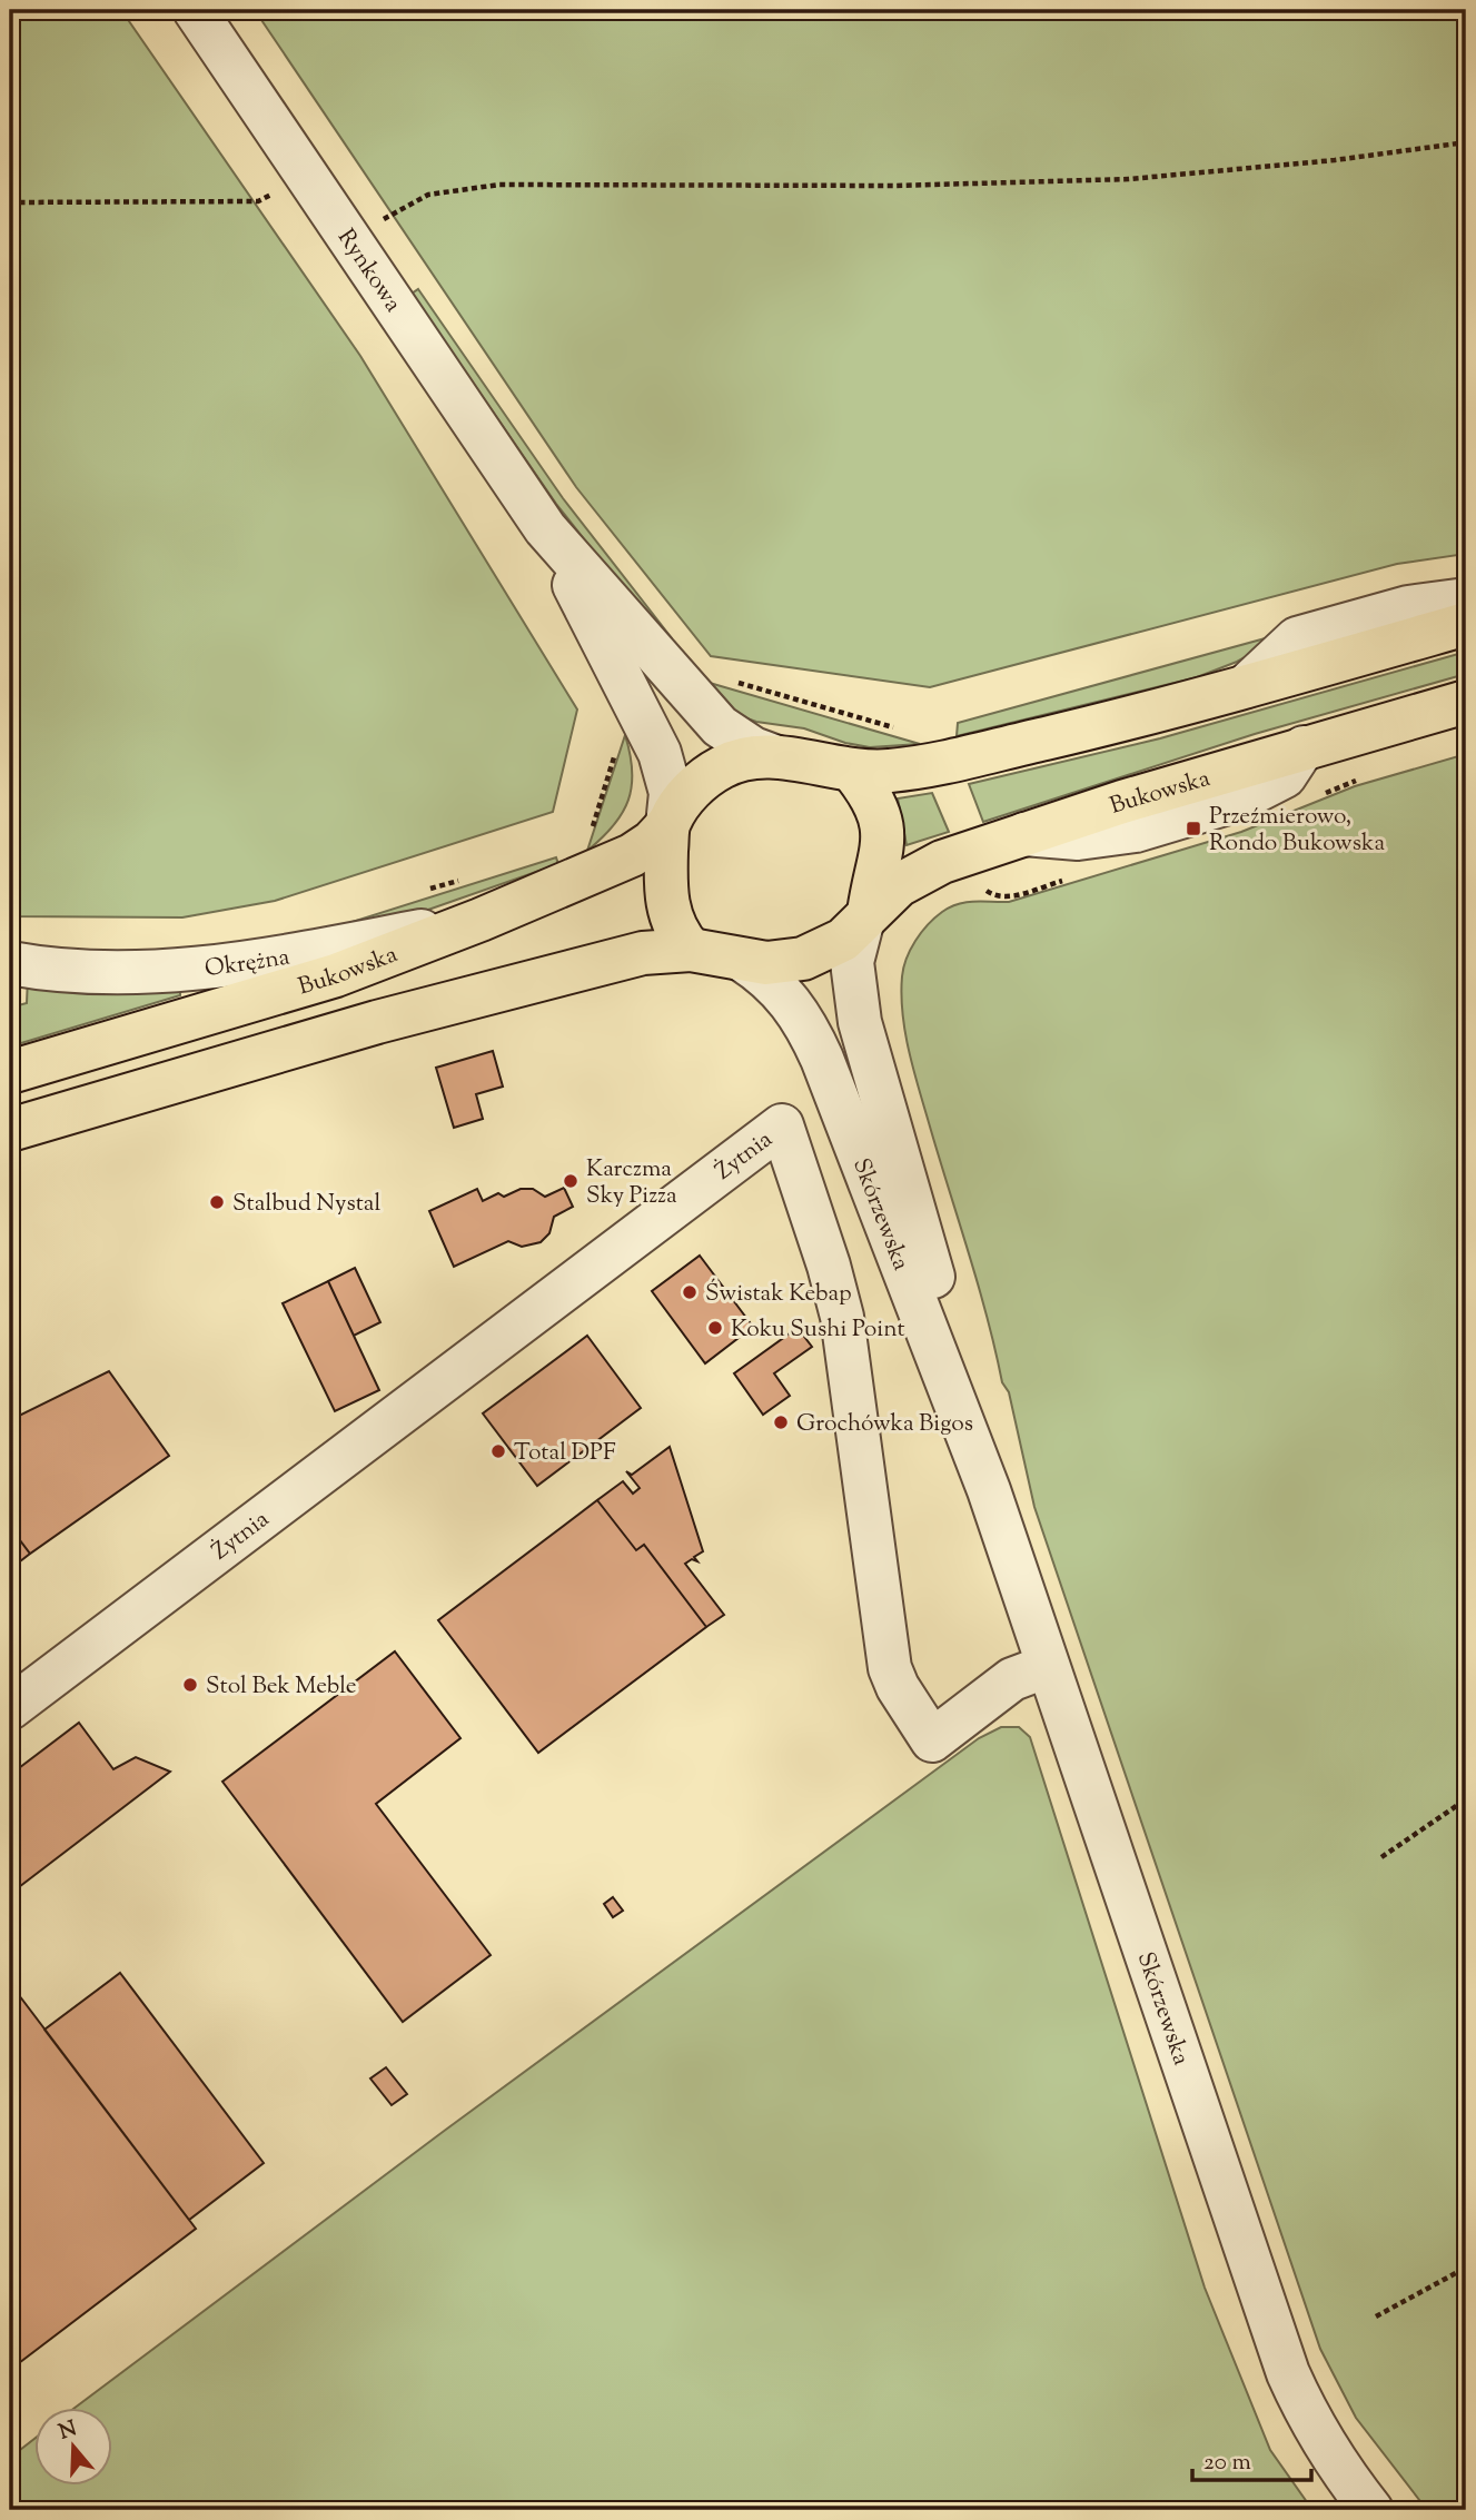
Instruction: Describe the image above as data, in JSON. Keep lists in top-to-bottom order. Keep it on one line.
{"streets":{"main road":["Bukowska"],"street":["Rynkowa","Okrężna","Żytnia","Skórzewska"]},"crossings":[["Rynkowa","Bukowska"],["Rynkowa","Skórzewska"],["Bukowska","Okrężna"],["Bukowska","Skórzewska"],["Żytnia","Skórzewska"]],"places":{"transit":["Przeźmierowo, Rondo Bukowska"],"other":["Karczma Sky Pizza","Stalbud Nystal","Świstak Kebap","Koku Sushi Point","Grochówka Bigos","Total DPF","Stol Bek Meble"]},"scale_bar":"20 m","north":"top"}
